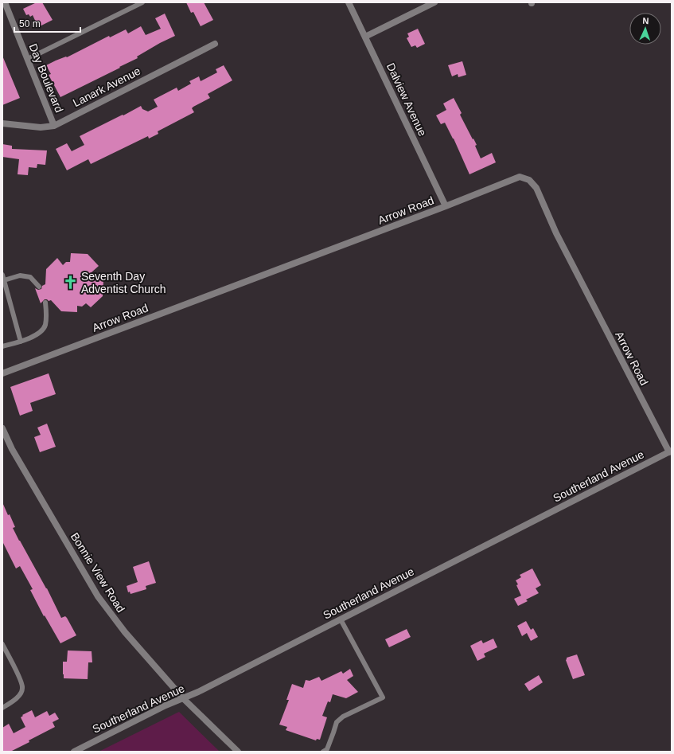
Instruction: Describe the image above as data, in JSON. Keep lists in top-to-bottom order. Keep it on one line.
{"streets":{"street":["Day Boulevard","Lanark Avenue","Dalview Avenue","Arrow Road","Southerland Avenue","Bonnie View Road"]},"crossings":[["Day Boulevard","Lanark Avenue"],["Dalview Avenue","Arrow Road"],["Arrow Road","Southerland Avenue"],["Southerland Avenue","Bonnie View Road"]],"places":{"church":["Seventh Day Adventist Church"]},"scale_bar":"50 m","north":"top"}
